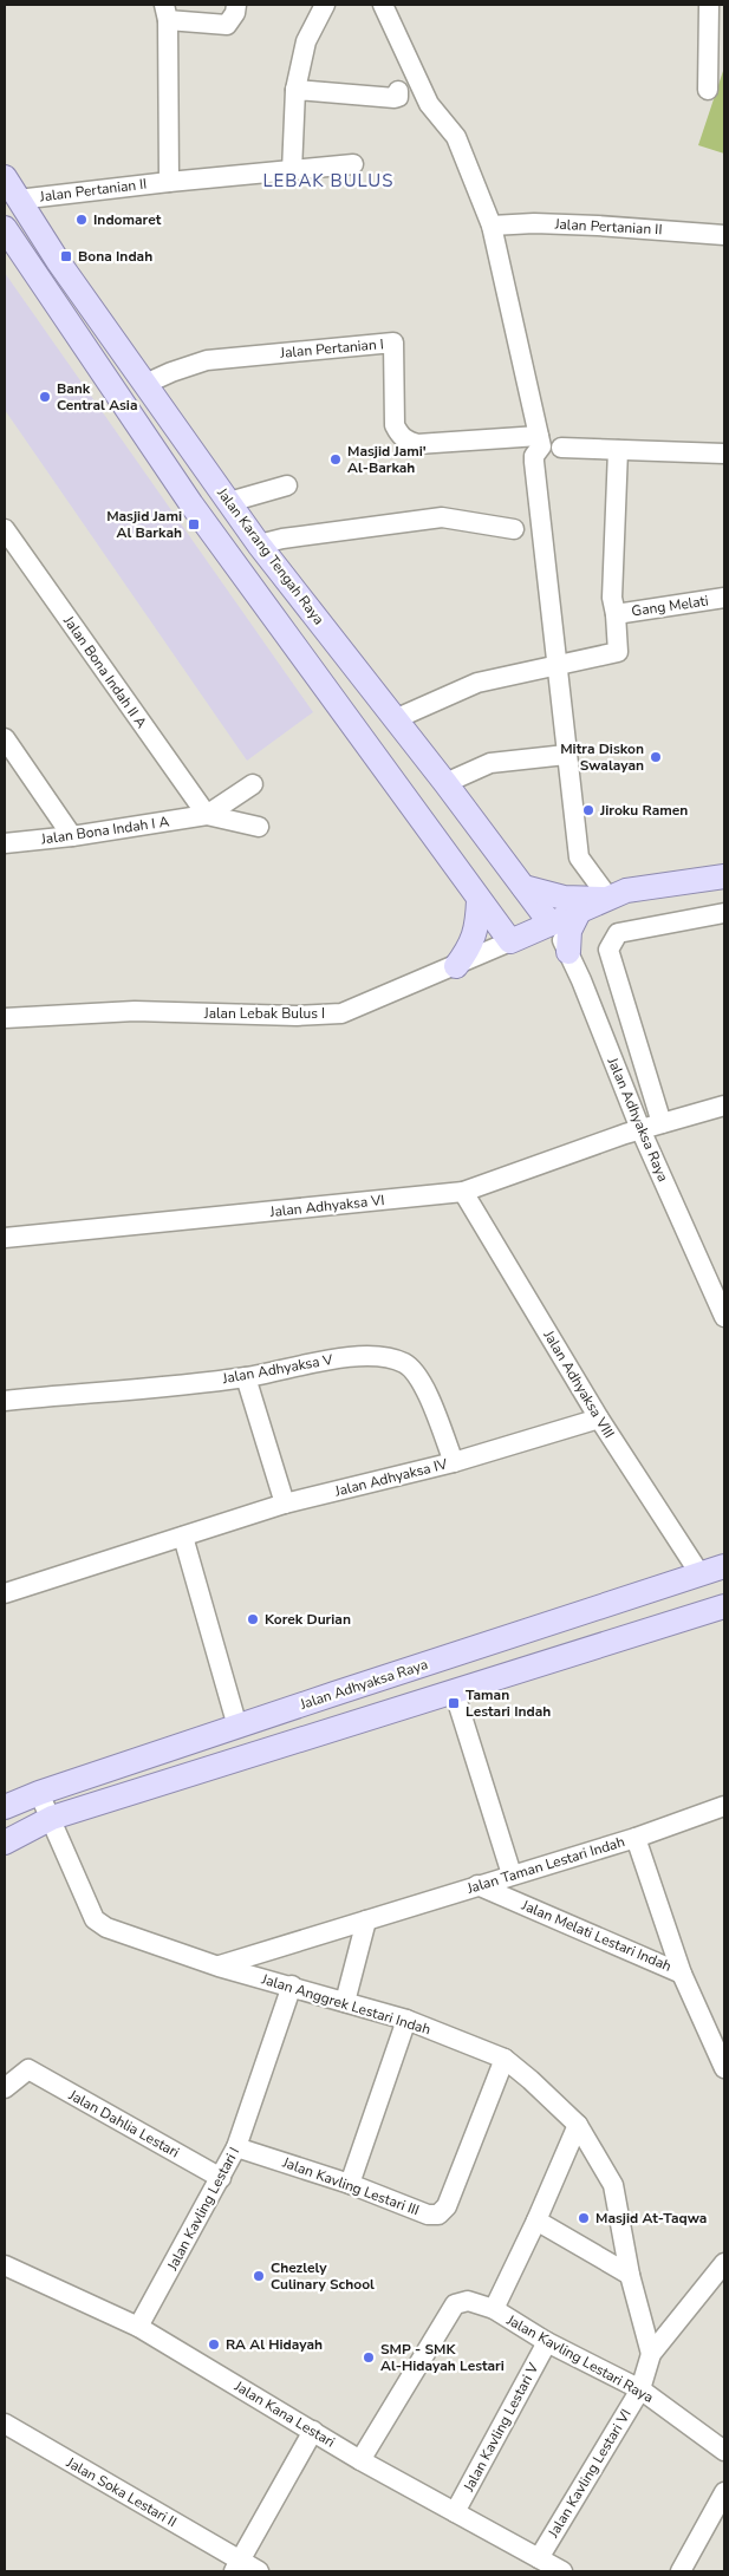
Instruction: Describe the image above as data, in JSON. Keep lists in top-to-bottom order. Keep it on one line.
{"streets":{"main road":["Jalan Karang Tengah Raya","Jalan Adhyaksa Raya"],"street":["Jalan Pertanian II","Jalan Pertanian I","Gang Melati","Jalan Bona Indah II A","Jalan Bona Indah I A","Jalan Lebak Bulus I","Jalan Adhyaksa VI","Jalan Adhyaksa V","Jalan Adhyaksa VIII","Jalan Adhyaksa IV","Jalan Taman Lestari Indah","Jalan Melati Lestari Indah","Jalan Anggrek Lestari Indah","Jalan Dahlia Lestari","Jalan Kavling Lestari III","Jalan Kavling Lestari I","Jalan Kavling Lestari Raya","Jalan Kana Lestari","Jalan Kavling Lestari V","Jalan Kavling Lestari VI","Jalan Soka Lestari II"]},"crossings":[["Jalan Pertanian II","Jalan Karang Tengah Raya"],["Jalan Pertanian I","Jalan Karang Tengah Raya"],["Jalan Karang Tengah Raya","Jalan Adhyaksa Raya"],["Jalan Bona Indah II A","Jalan Bona Indah I A"],["Jalan Adhyaksa Raya","Jalan Adhyaksa VI"],["Jalan Adhyaksa Raya","Jalan Adhyaksa VIII"],["Jalan Adhyaksa Raya","Jalan Anggrek Lestari Indah"],["Jalan Adhyaksa VI","Jalan Adhyaksa VIII"],["Jalan Adhyaksa V","Jalan Adhyaksa IV"],["Jalan Adhyaksa VIII","Jalan Adhyaksa IV"],["Jalan Taman Lestari Indah","Jalan Melati Lestari Indah"],["Jalan Taman Lestari Indah","Jalan Anggrek Lestari Indah"],["Jalan Anggrek Lestari Indah","Jalan Kavling Lestari III"],["Jalan Anggrek Lestari Indah","Jalan Kavling Lestari I"],["Jalan Dahlia Lestari","Jalan Kavling Lestari I"],["Jalan Kavling Lestari III","Jalan Kavling Lestari I"],["Jalan Kavling Lestari I","Jalan Kana Lestari"],["Jalan Kavling Lestari Raya","Jalan Kana Lestari"],["Jalan Kavling Lestari Raya","Jalan Kavling Lestari V"],["Jalan Kavling Lestari Raya","Jalan Kavling Lestari VI"],["Jalan Kana Lestari","Jalan Kavling Lestari V"],["Jalan Kana Lestari","Jalan Kavling Lestari VI"]],"districts":["LEBAK BULUS"],"places":{"other":["Indomaret","Bank Central Asia","Masjid Jami' Al-Barkah","Mitra Diskon Swalayan","Jiroku Ramen","Korek Durian","Masjid At-Taqwa","Chezlely Culinary School","RA Al Hidayah","SMP - SMK Al-Hidayah Lestari"],"transit":["Bona Indah","Masjid Jami Al Barkah","Taman Lestari Indah"]}}
